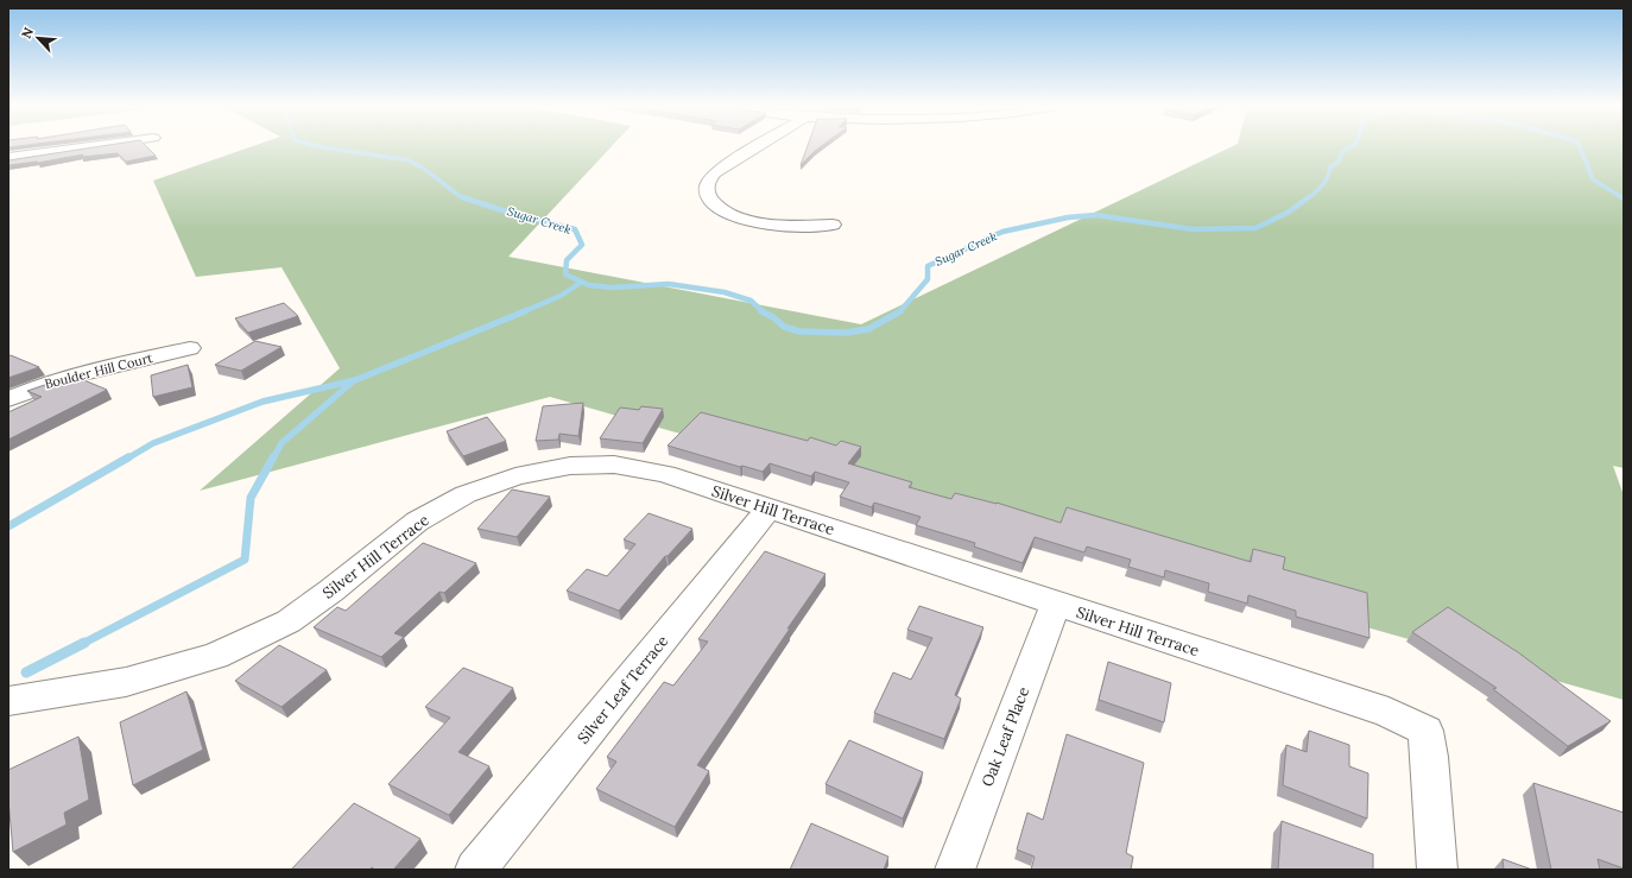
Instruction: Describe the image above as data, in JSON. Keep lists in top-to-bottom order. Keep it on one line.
{"streets":{"street":["Boulder Hill Court","Silver Hill Terrace","Silver Leaf Terrace","Oak Leaf Place"]},"crossings":[["Silver Hill Terrace","Silver Leaf Terrace"],["Silver Hill Terrace","Oak Leaf Place"]],"water":["Sugar Creek"],"north":"top left"}
